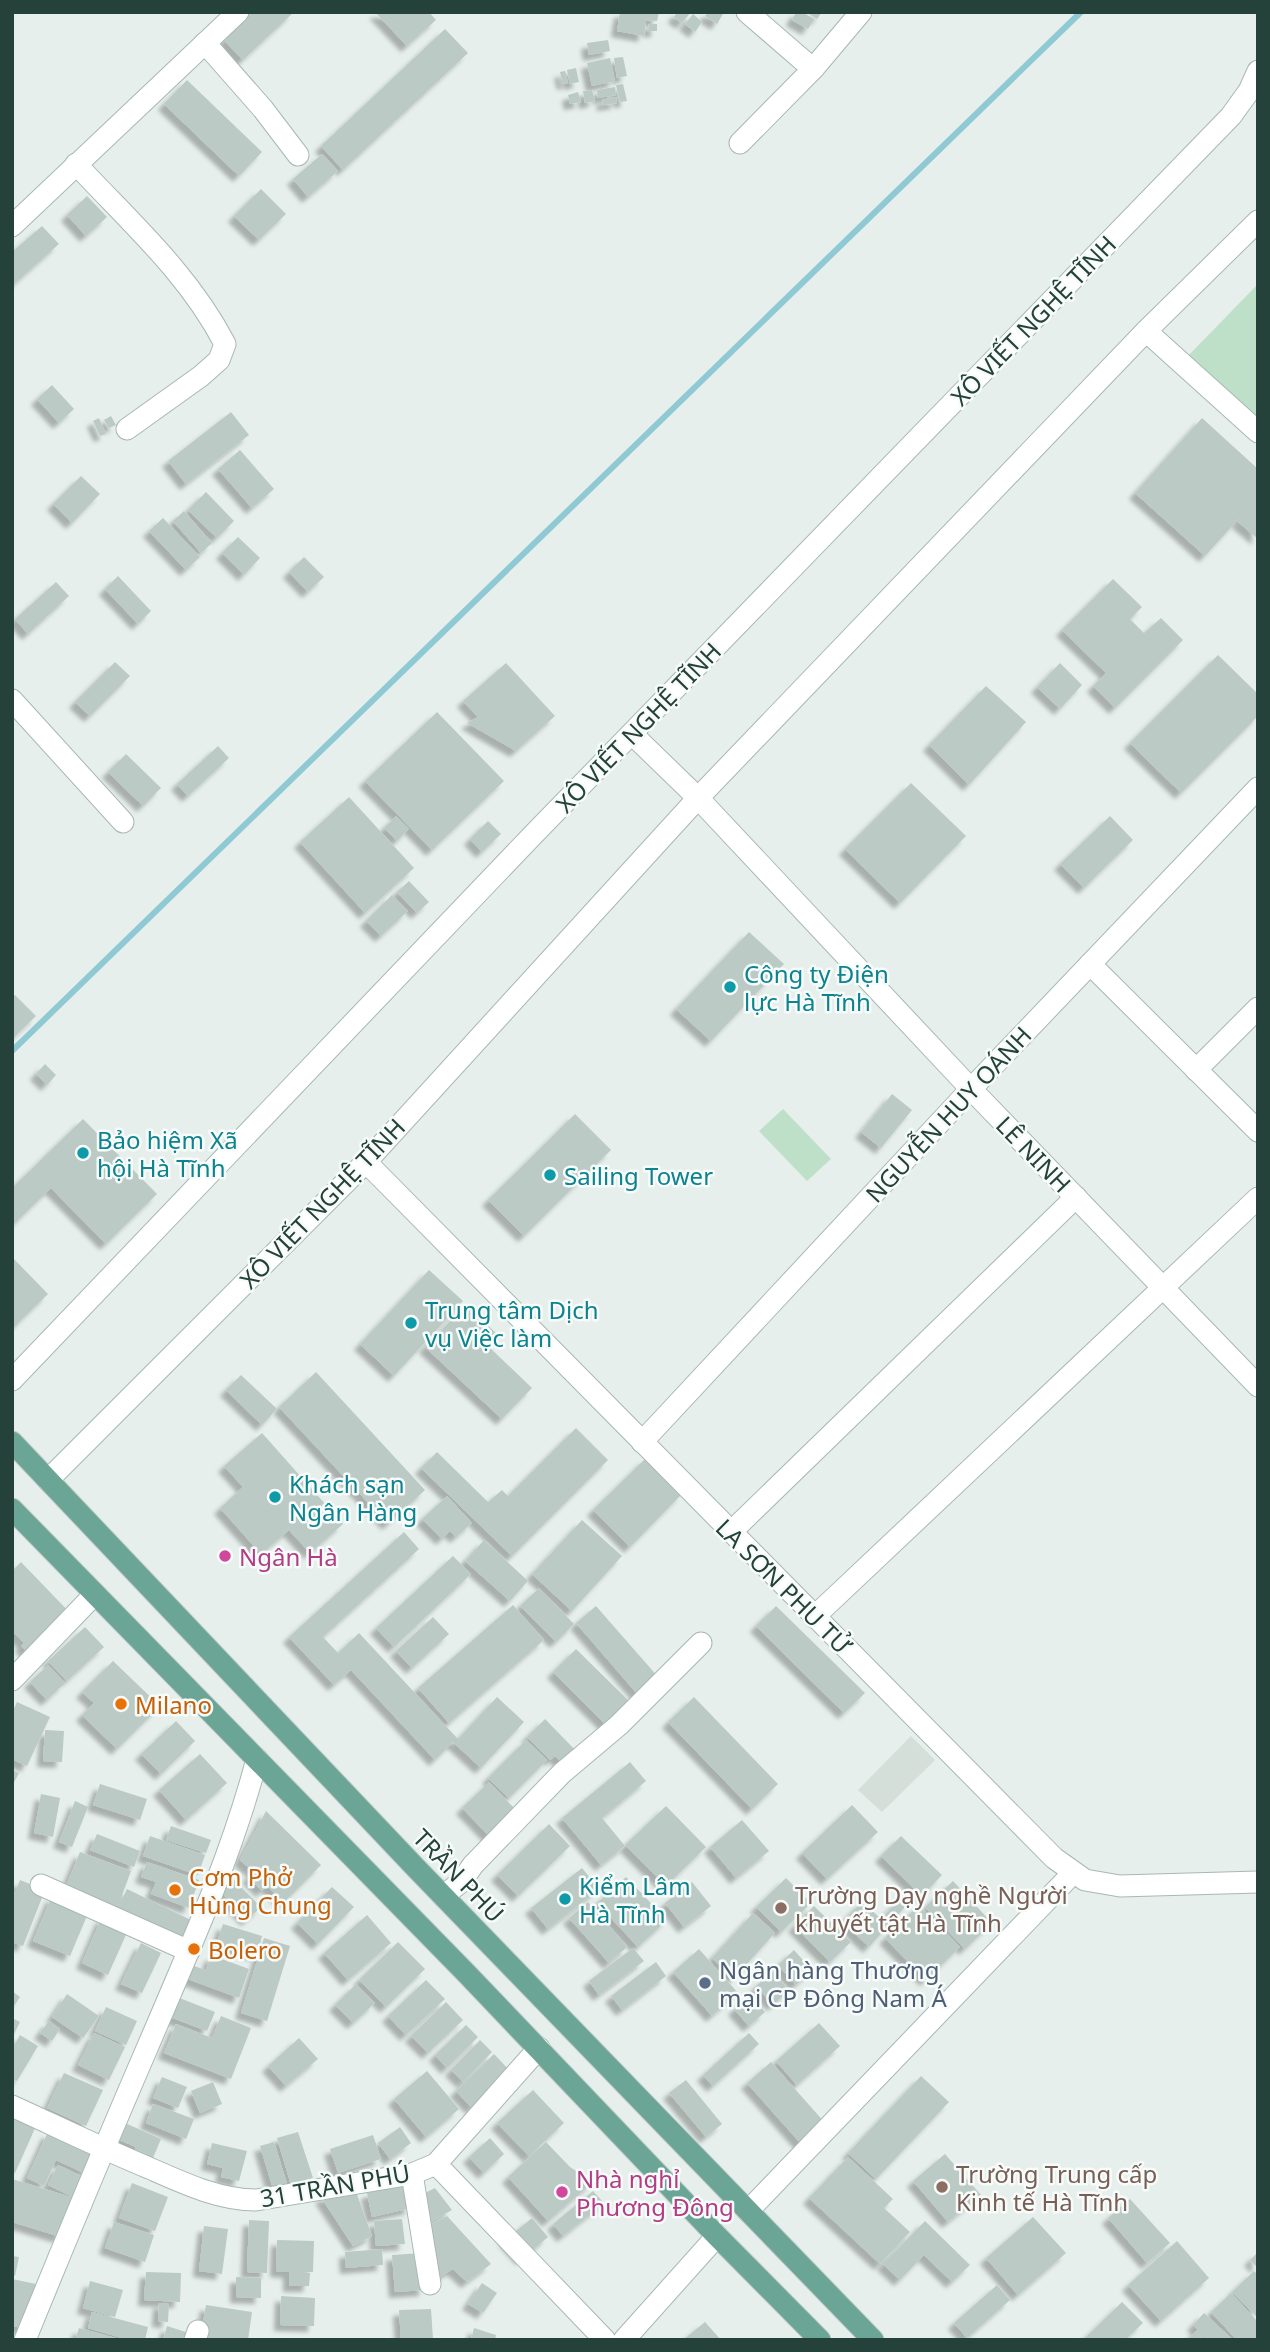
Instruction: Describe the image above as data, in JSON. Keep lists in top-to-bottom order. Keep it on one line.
{"streets":{"main road":["TRẦN PHÚ"],"street":["XÔ VIẾT NGHỆ TĨNH","NGUYỄN HUY OÁNH","LÊ NINH","LA SƠN PHU TỬ","31 TRẦN PHÚ"]},"crossings":[["XÔ VIẾT NGHỆ TĨNH","LÊ NINH"],["XÔ VIẾT NGHỆ TĨNH","LA SƠN PHU TỬ"],["XÔ VIẾT NGHỆ TĨNH","TRẦN PHÚ"],["NGUYỄN HUY OÁNH","LÊ NINH"],["NGUYỄN HUY OÁNH","LA SƠN PHU TỬ"]],"places":["Công ty Điện lực Hà Tĩnh","Bảo hiệm Xã hội Hà Tĩnh","Sailing Tower","Trung tâm Dịch vụ Việc làm","Khách sạn Ngân Hàng","Ngân Hà","Milano","Cơm Phở Hùng Chung","Kiểm Lâm Hà Tĩnh","Trường Dạy nghề Người khuyết tật Hà Tĩnh","Bolero","Ngân hàng Thương mại CP Đông Nam Á","Trường Trung cấp Kinh tế Hà Tĩnh","Nhà nghỉ Phương Đông"]}
